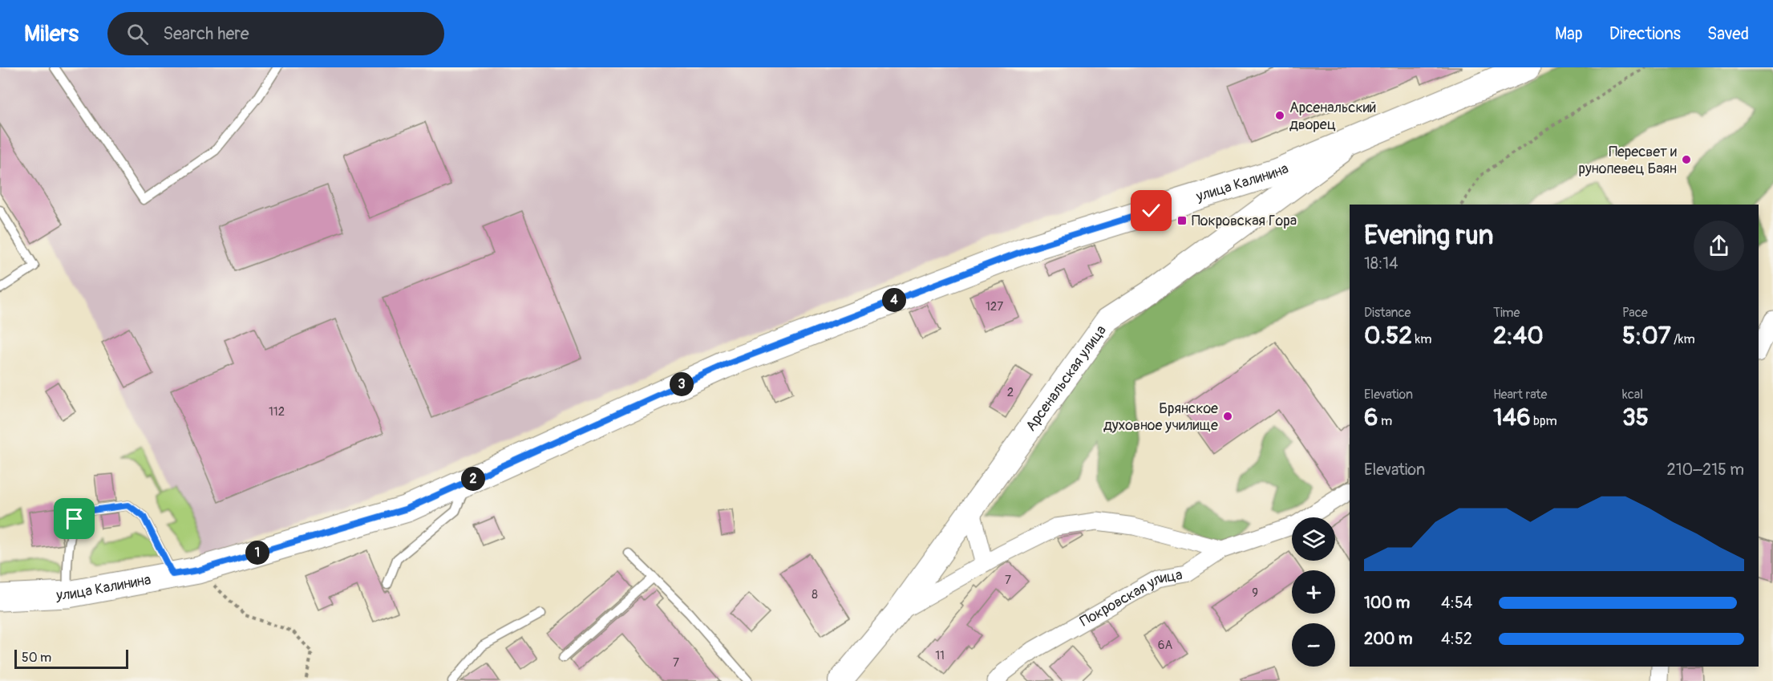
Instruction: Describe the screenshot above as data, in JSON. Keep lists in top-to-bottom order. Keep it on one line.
{"streets":{"main road":["улица Калинина"],"street":["Арсенальская улица","Покровская улица"]},"crossings":[["улица Калинина","Арсенальская улица"]],"places":{"other":["Арсенальский дворец","Пересвет и рунопевец Баян","Брянское духовное училище"],"transit":["Покровская Гора"]},"house_numbers":["127","2","112","7","9","8","6А","11","7"],"scale_bar":"50 m","page":{"header":"Milers","search":"Search here","nav":["Map","Directions","Saved"],"heading":["Evening run","18:14"],"stats":[["Distance","0.52 km"],["Time","2:40"],["Pace","5:07 /km"],["Elevation","6 m"],["Heart rate","146 bpm"],["kcal","35"]],"pins":["4","3","2","1"],"chart":["Elevation","210–215 m"],"map_buttons":["+","−"],"list":[{"name":"100 m","note":"4:54"},{"name":"200 m","note":"4:52"}],"scale":"50 m"}}
